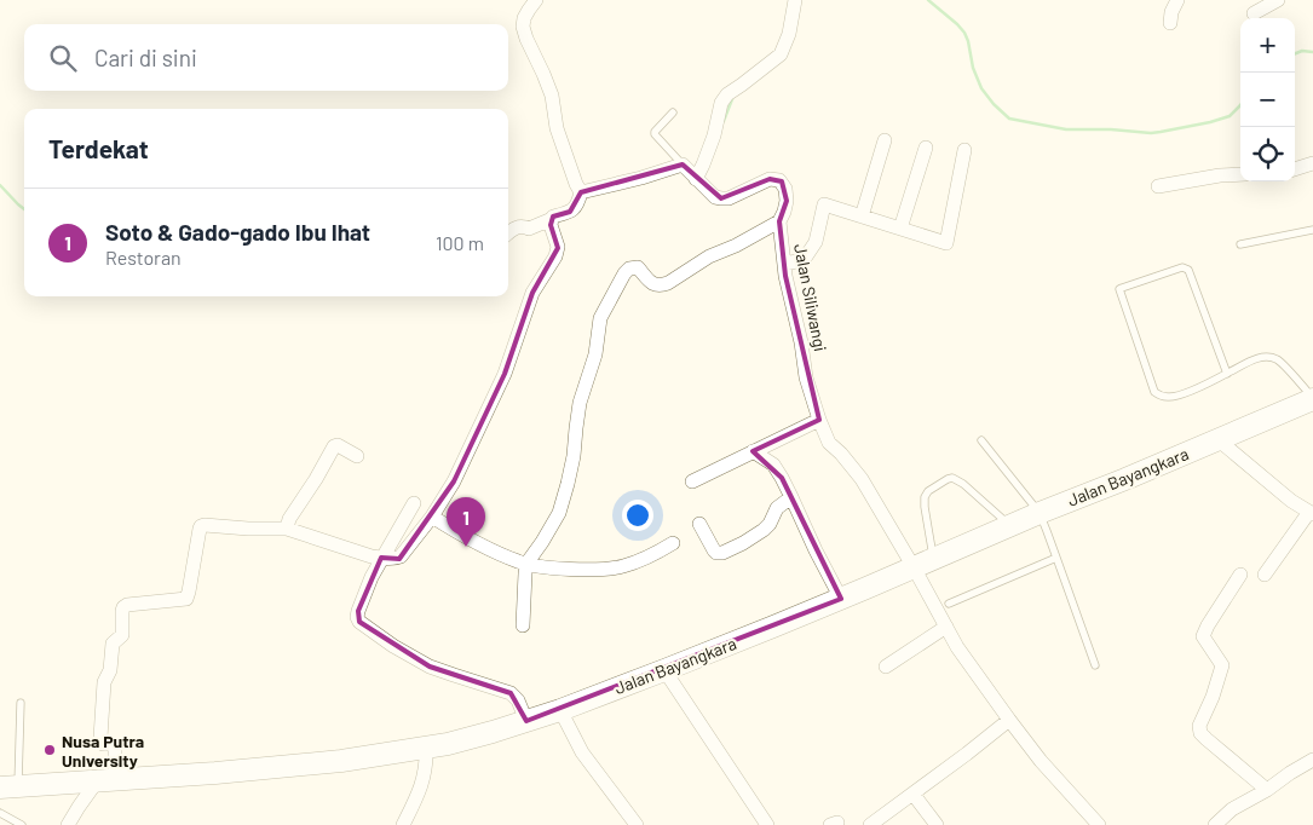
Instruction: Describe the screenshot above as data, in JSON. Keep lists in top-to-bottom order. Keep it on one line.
{"streets":{"highway":["Jalan Bayangkara"],"street":["Jalan Siliwangi"]},"crossings":[["Jalan Siliwangi","Jalan Bayangkara"]],"places":["Nusa Putra University"],"page":{"map_buttons":["+","−"],"search":"Cari di sini","heading":"Terdekat","list":[{"mark":"1","name":"Soto & Gado-gado Ibu Ihat","note":"Restoran","value":"100 m"}],"pins":"1"}}
